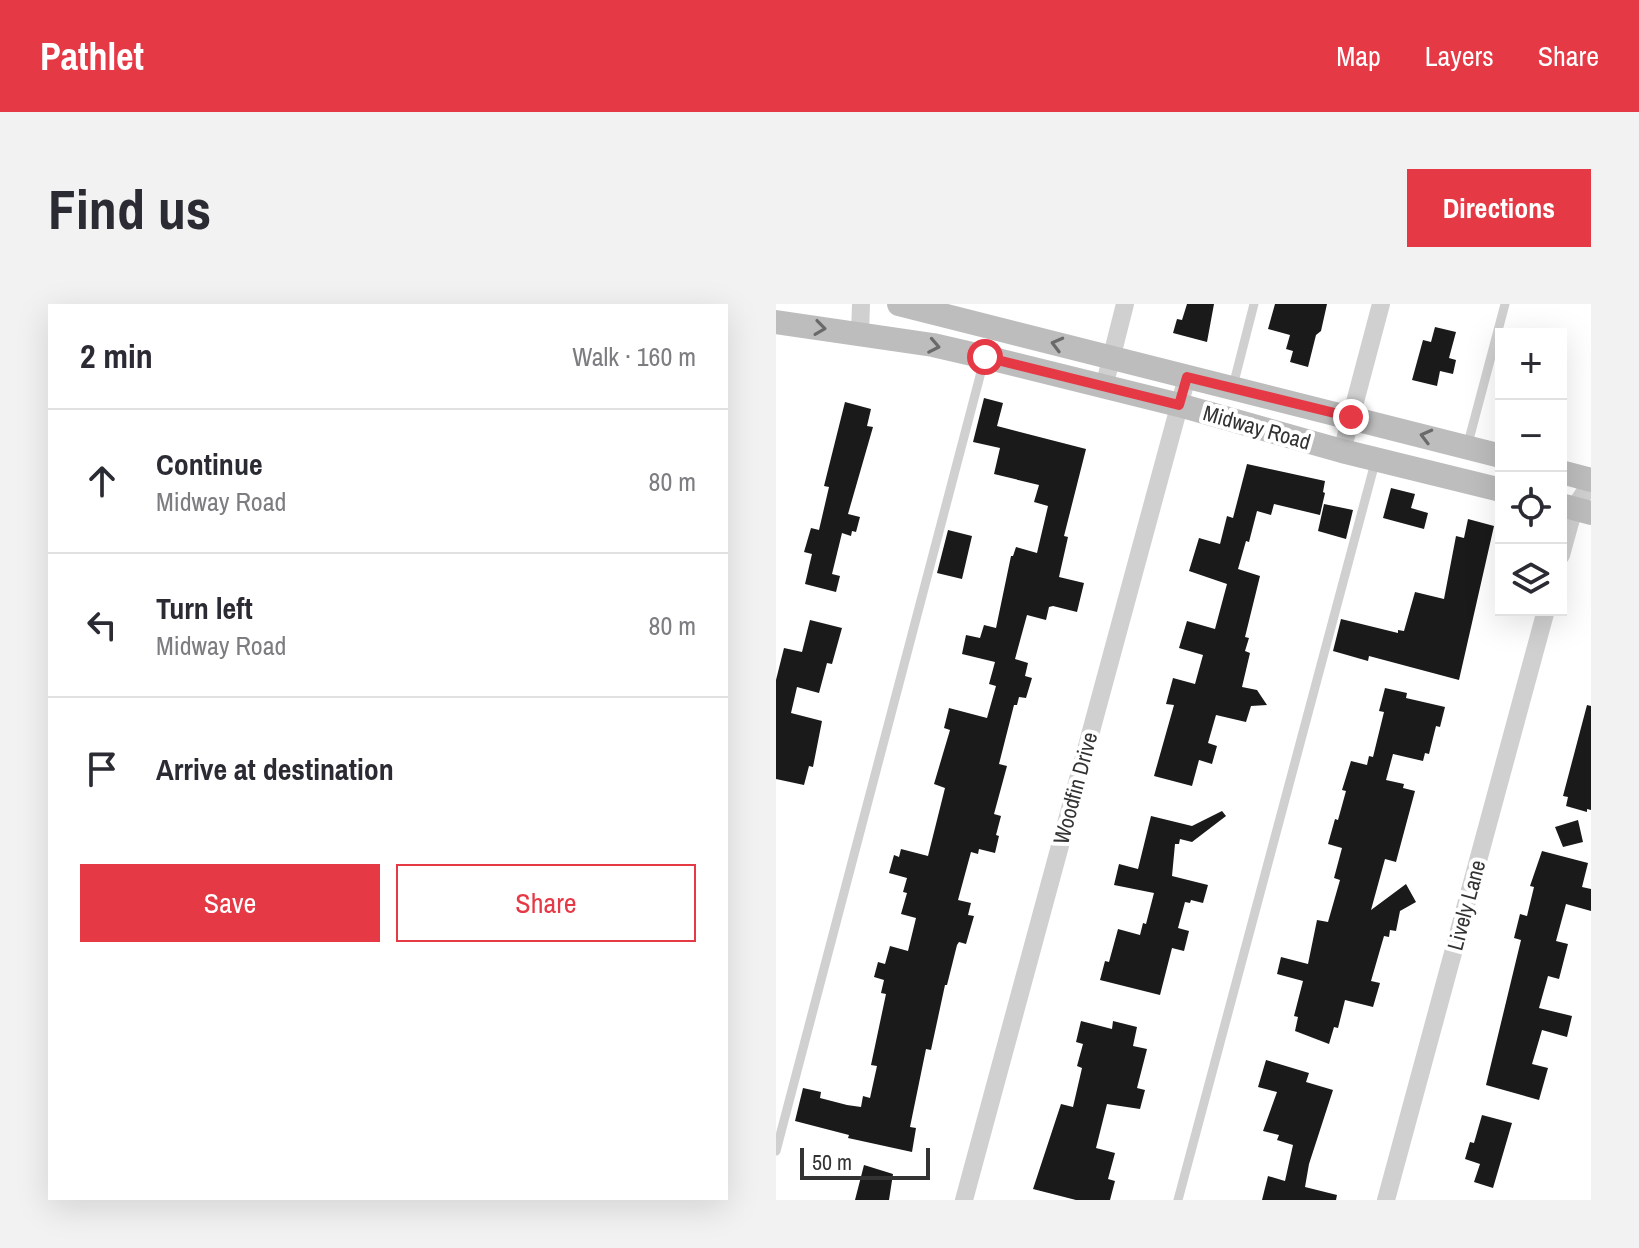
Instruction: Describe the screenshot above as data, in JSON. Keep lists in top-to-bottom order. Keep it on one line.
{"streets":{"main road":["Midway Road"],"street":["Woodfin Drive","Lively Lane"]},"crossings":[["Midway Road","Woodfin Drive"]],"scale_bar":"50 m","page":{"header":"Pathlet","nav":["Map","Layers","Share"],"buttons":["Directions",["Save","Share"]],"title":"Find us","heading":["2 min","Walk · 160 m"],"map_buttons":["+","−"],"list":[["Continue","Midway Road","80 m"],["Turn left","Midway Road","80 m"],"Arrive at destination"],"scale":"50 m"}}
